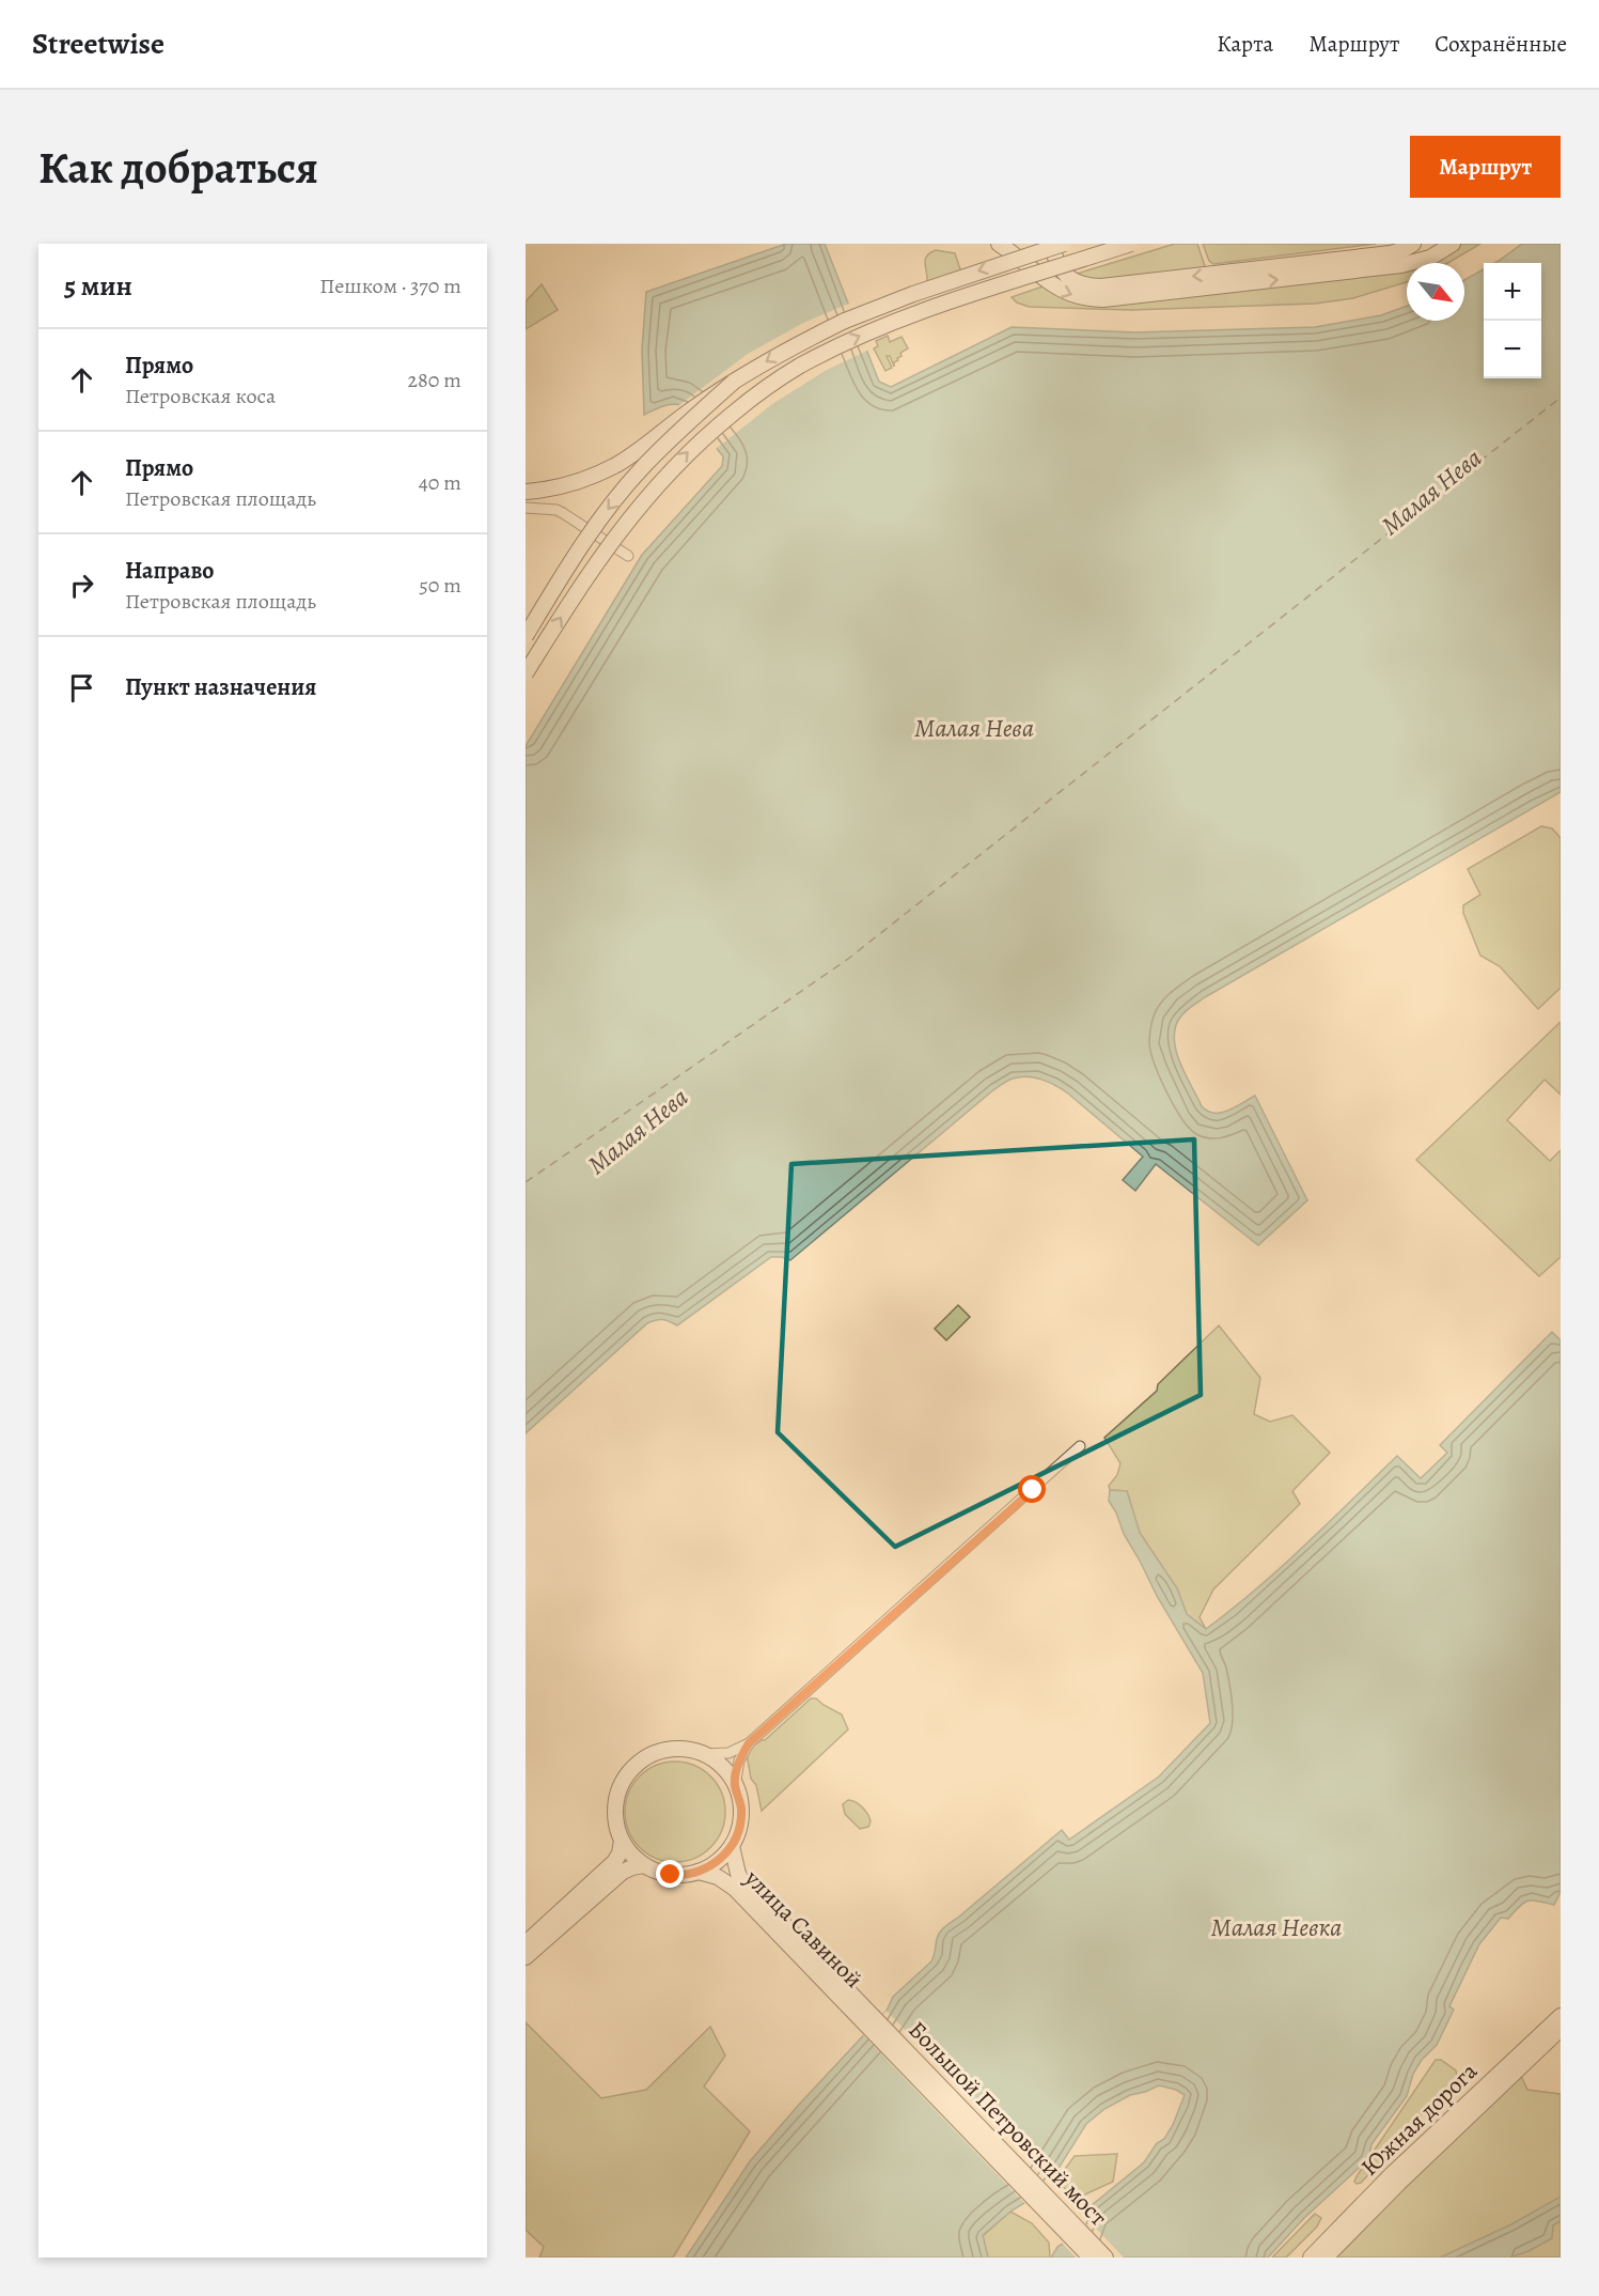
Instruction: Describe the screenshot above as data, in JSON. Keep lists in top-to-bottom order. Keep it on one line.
{"streets":{"main road":["улица Савиной","Южная дорога","Большой Петровский мост"]},"crossings":[["улица Савиной","Большой Петровский мост"]],"water":["Малая Нева","Малая Невка"],"north":"bottom right","page":{"header":"Streetwise","nav":["Карта","Маршрут","Сохранённые"],"buttons":"Маршрут","title":"Как добраться","heading":["5 мин","Пешком · 370 m"],"map_buttons":["+","−"],"list":[["Прямо","Петровская коса","280 m"],["Прямо","Петровская площадь","40 m"],["Направо","Петровская площадь","50 m"],"Пункт назначения"]}}
